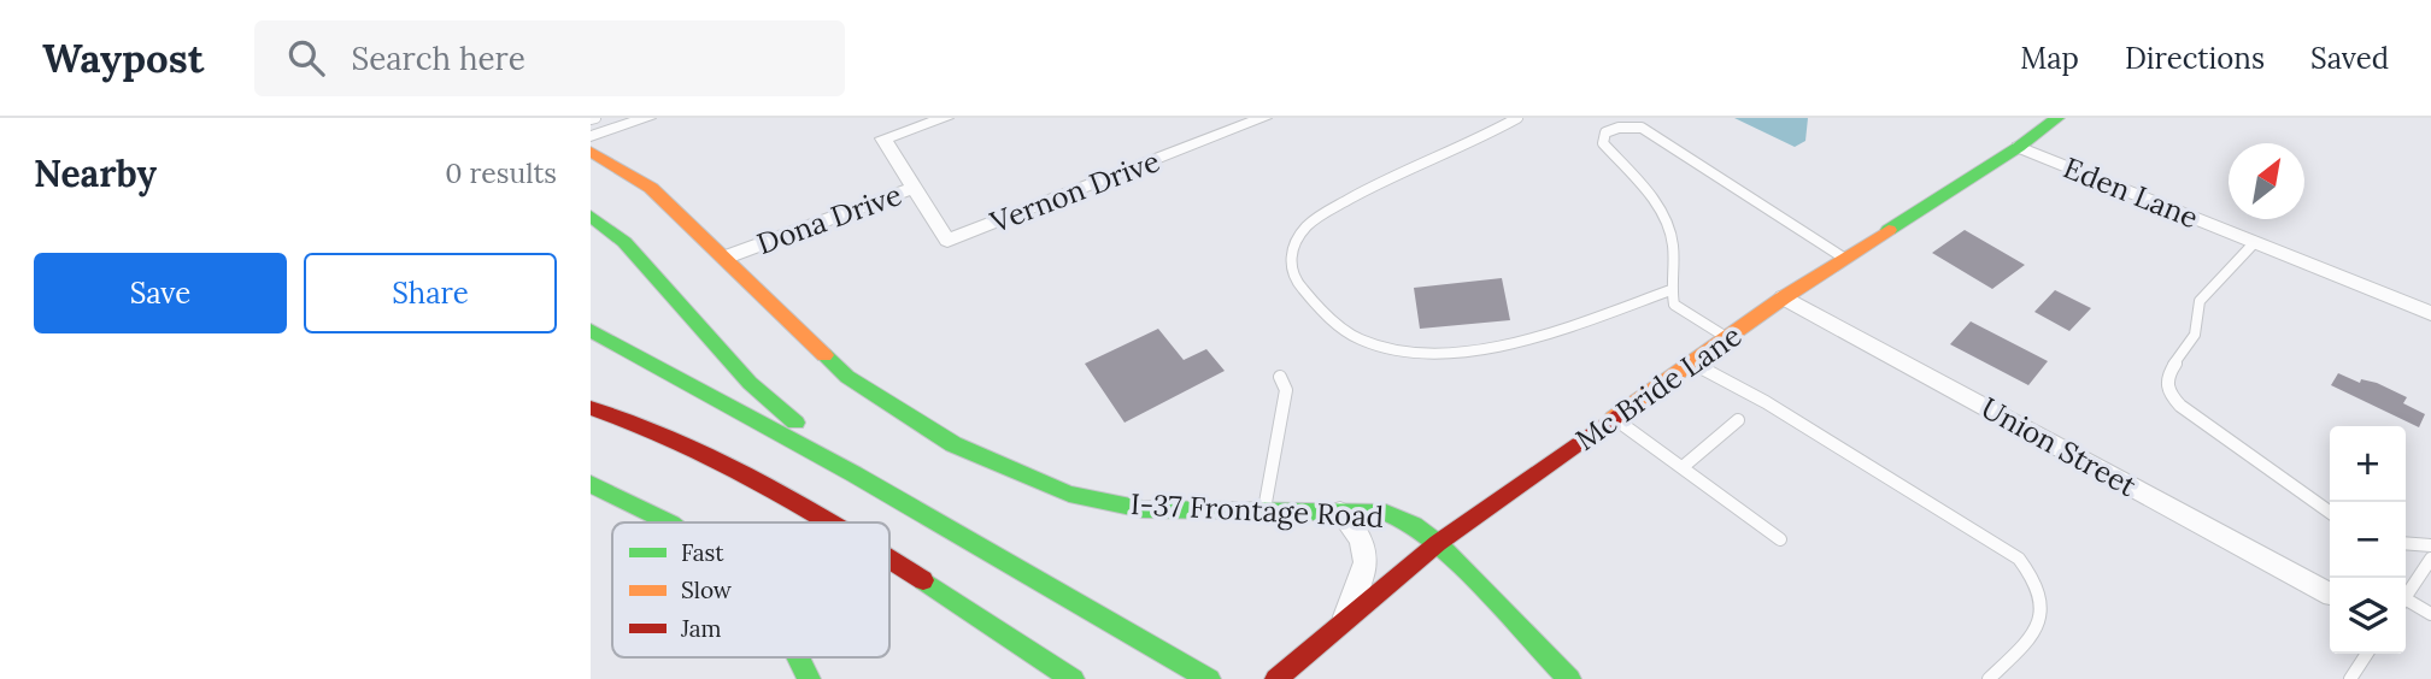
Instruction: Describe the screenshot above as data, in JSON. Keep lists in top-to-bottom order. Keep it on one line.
{"streets":{"main road":["Mc Bride Lane","I-37 Frontage Road"],"street":["Vernon Drive","Eden Lane","Dona Drive","Union Street"]},"crossings":[["Vernon Drive","Dona Drive"],["Eden Lane","Mc Bride Lane"],["Dona Drive","I-37 Frontage Road"],["Mc Bride Lane","Union Street"],["Mc Bride Lane","I-37 Frontage Road"]],"legend":["Fast","Slow","Jam"],"north":"top right","page":{"header":"Waypost","search":"Search here","nav":["Map","Directions","Saved"],"heading":["Nearby","0 results"],"buttons":["Save","Share"],"map_buttons":["+","−"]}}
